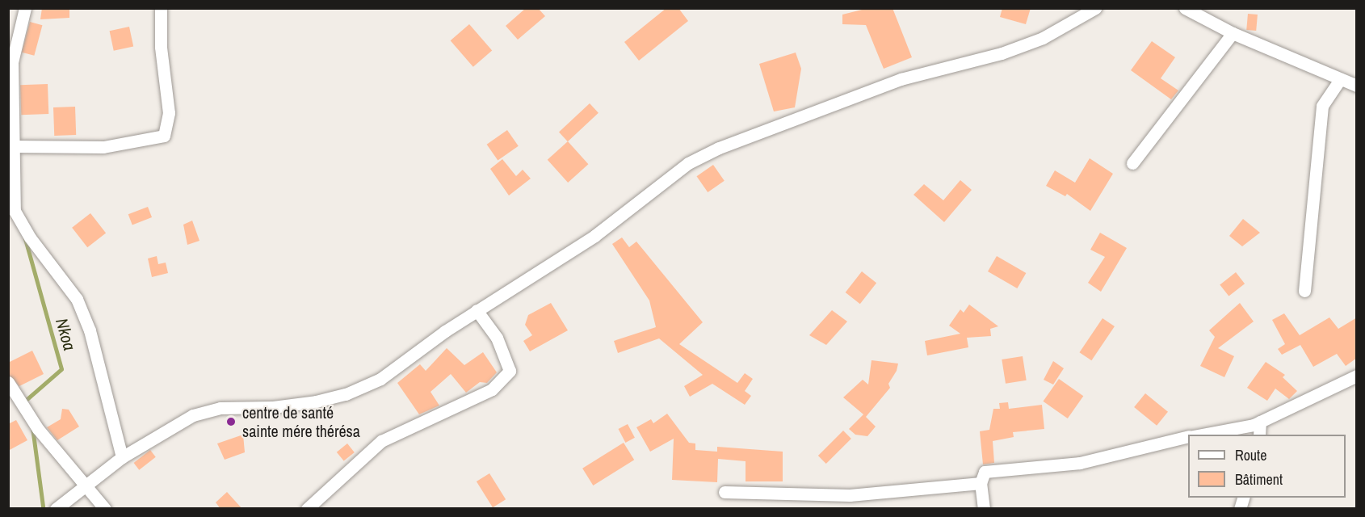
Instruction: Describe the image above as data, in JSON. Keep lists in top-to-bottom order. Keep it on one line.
{"water":["Nkoa"],"places":["centre de santé sainte mére thérésa"],"legend":["Route","Bâtiment"]}
